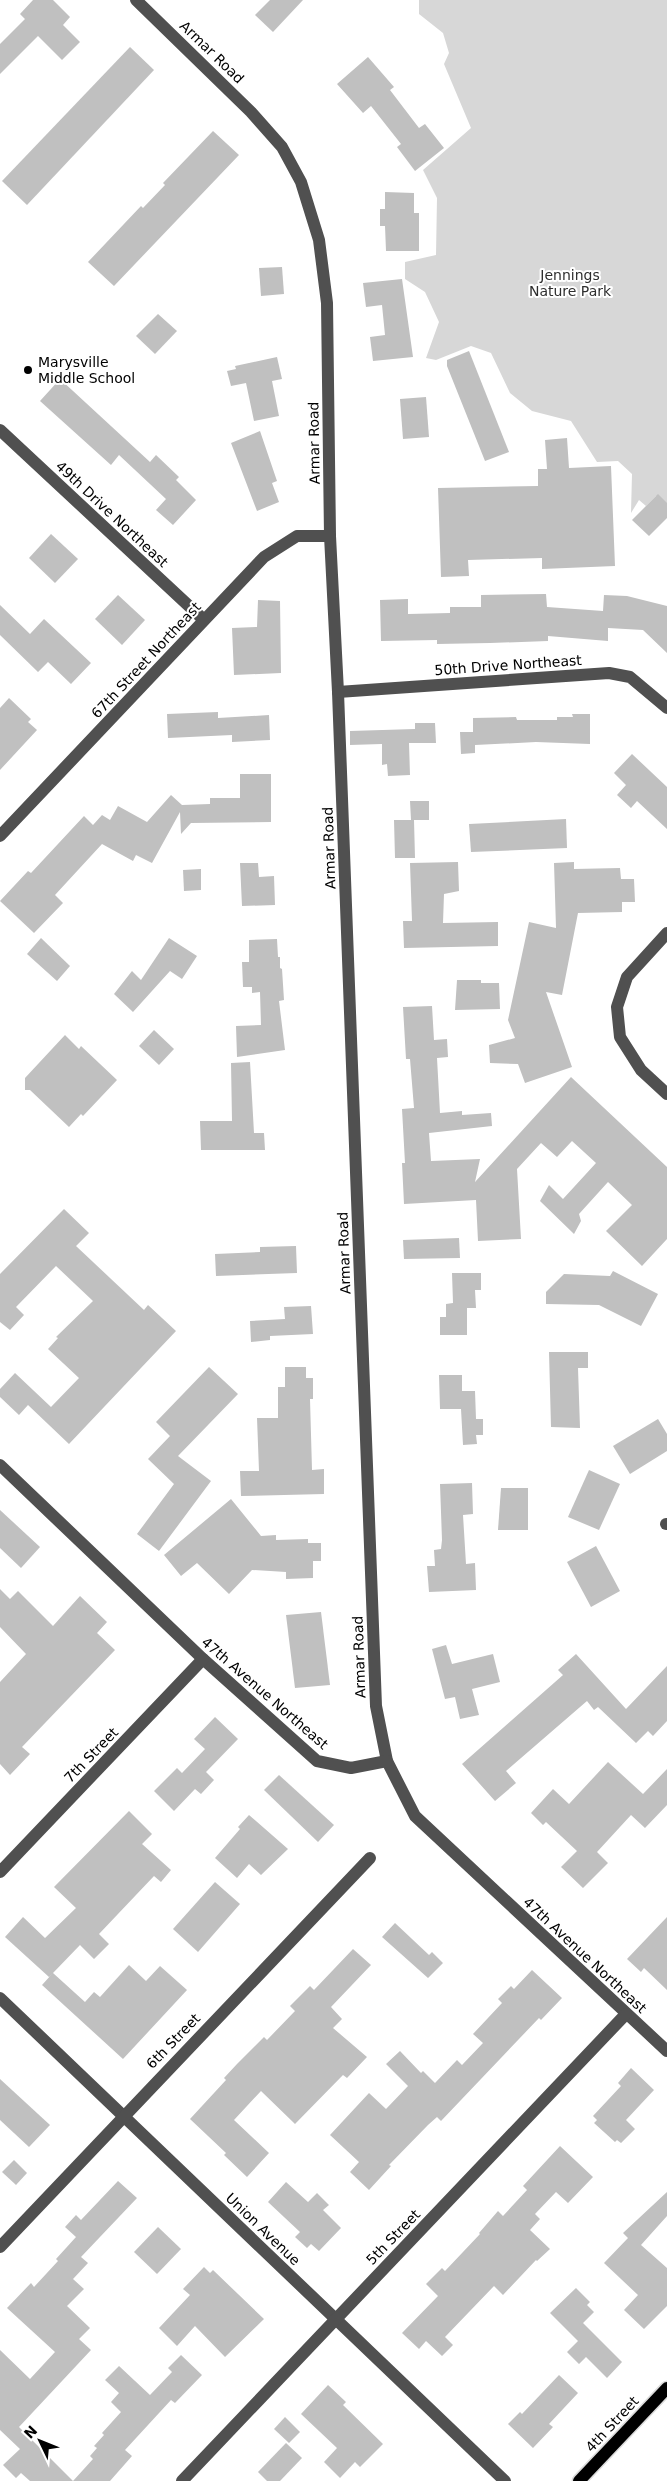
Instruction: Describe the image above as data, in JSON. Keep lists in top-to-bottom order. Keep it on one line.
{"streets":{"main road":["4th Street"],"street":["Armar Road","49th Drive Northeast","67th Street Northeast","50th Drive Northeast","47th Avenue Northeast","7th Street","6th Street","Union Avenue","5th Street"]},"crossings":[["Armar Road","67th Street Northeast"],["Armar Road","50th Drive Northeast"],["Armar Road","47th Avenue Northeast"],["49th Drive Northeast","67th Street Northeast"],["47th Avenue Northeast","7th Street"],["47th Avenue Northeast","5th Street"],["6th Street","Union Avenue"],["Union Avenue","5th Street"]],"parks":["Jennings Nature Park"],"places":["Marysville Middle School"],"north":"top left"}
